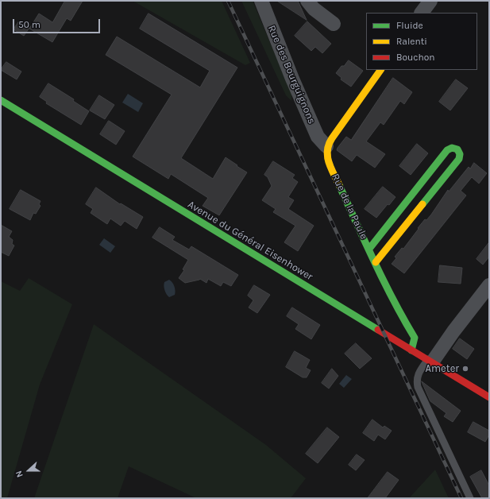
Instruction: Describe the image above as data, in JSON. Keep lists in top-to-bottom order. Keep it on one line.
{"streets":{"street":["Rue des Bourguignons","Rue de la Paule","Avenue du Général Eisenhower"]},"crossings":[["Rue des Bourguignons","Rue de la Paule"],["Rue de la Paule","Avenue du Général Eisenhower"]],"places":["Ameter"],"legend":["Fluide","Ralenti","Bouchon"],"scale_bar":"50 m","north":"left"}
